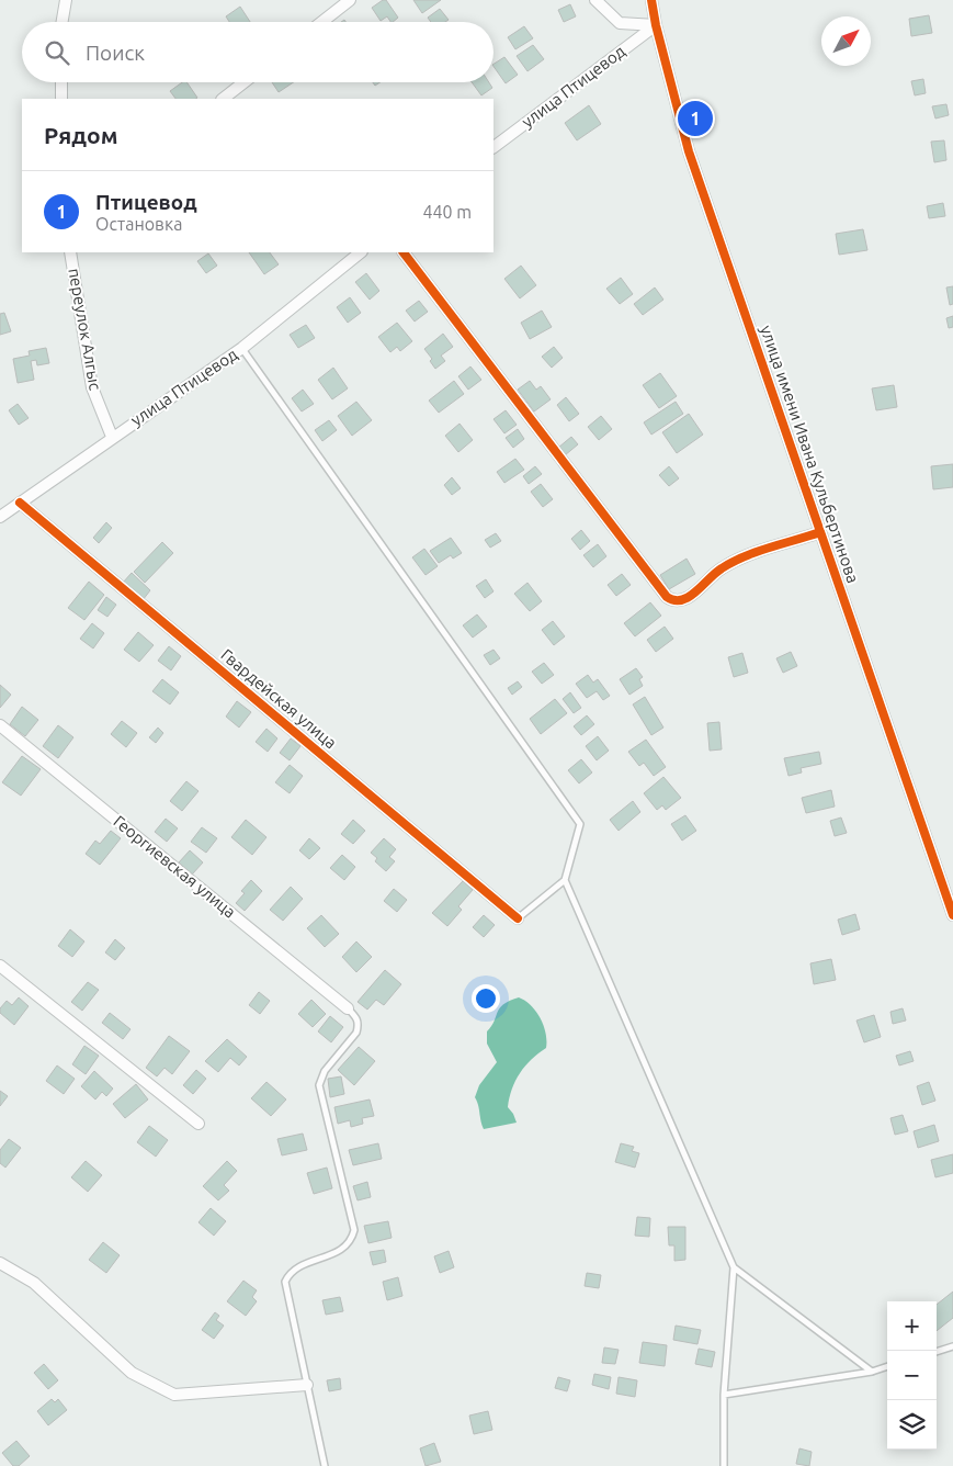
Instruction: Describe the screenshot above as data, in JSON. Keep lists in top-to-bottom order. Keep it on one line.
{"streets":{"street":["улица Птицевод","переулок Алгыс","улица имени Ивана Кульбертинова","Гвардейская улица","Георгиевская улица"]},"crossings":[["улица Птицевод","переулок Алгыс"],["улица Птицевод","улица имени Ивана Кульбертинова"],["улица Птицевод","Гвардейская улица"]],"north":"top right","page":{"search":"Поиск","pins":"1","heading":"Рядом","list":[{"mark":"1","name":"Птицевод","note":"Остановка","value":"440 m"}],"map_buttons":["+","−"]}}
